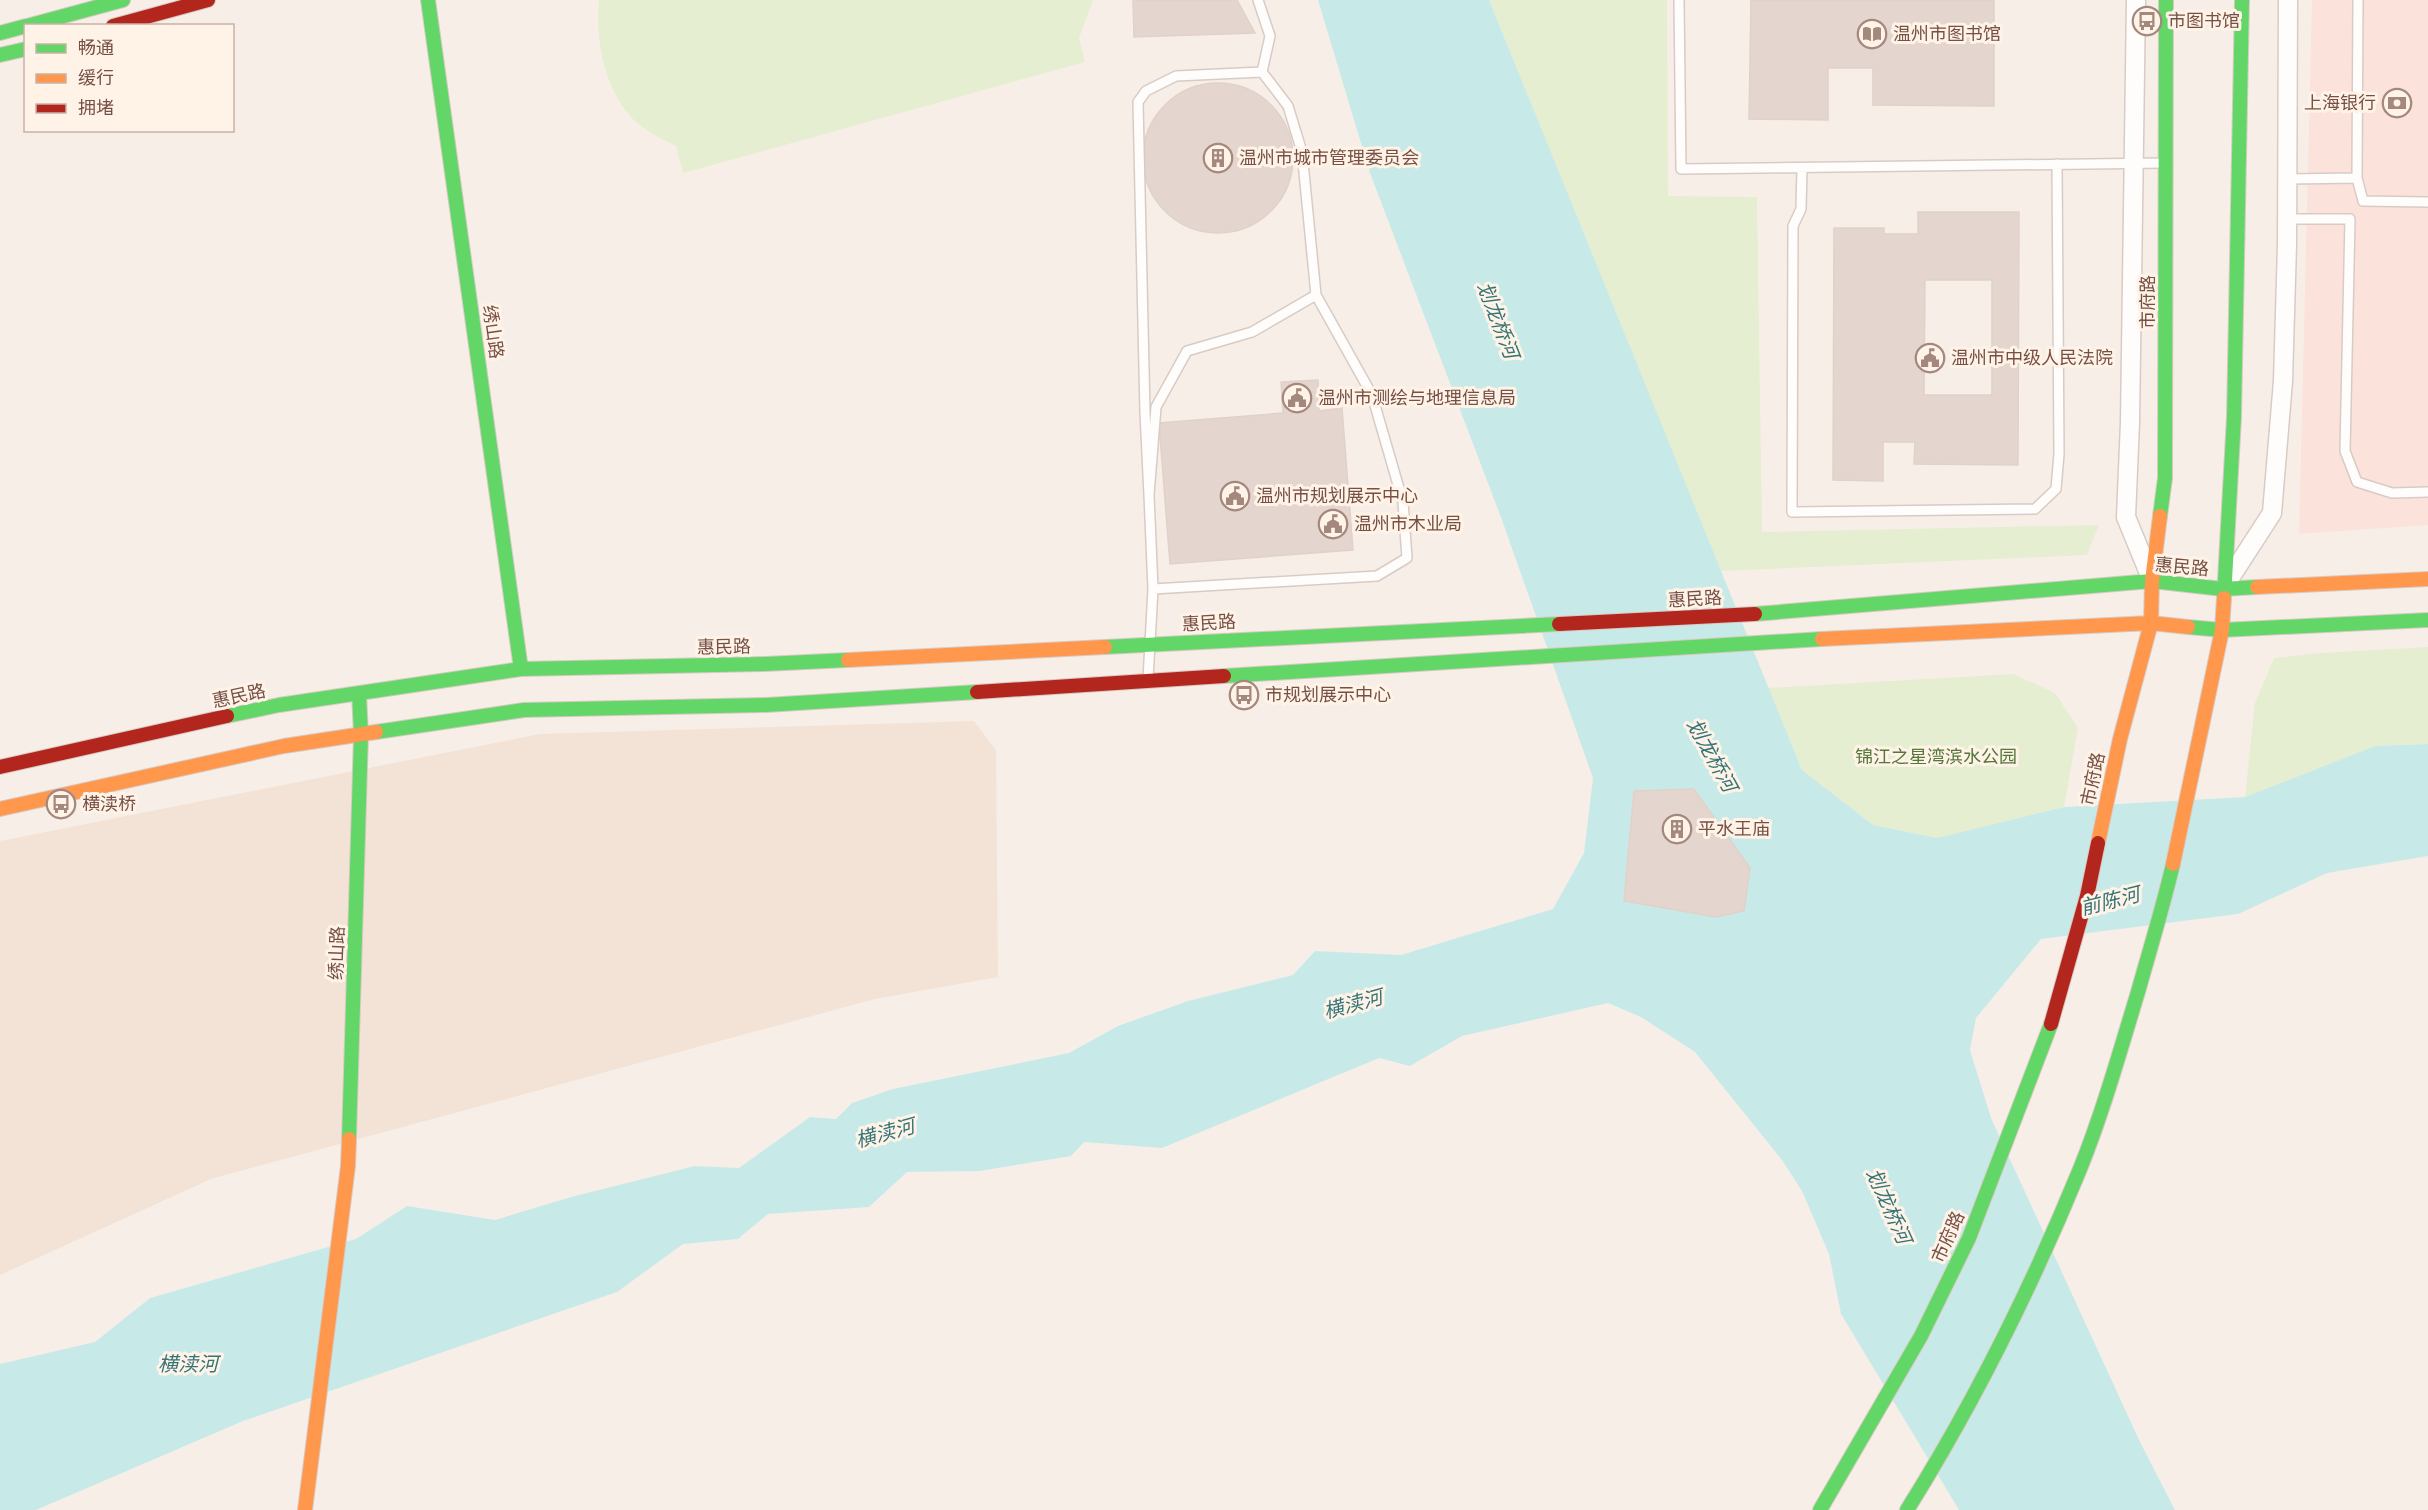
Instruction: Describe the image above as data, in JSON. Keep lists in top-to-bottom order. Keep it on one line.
{"streets":{"main road":["市府路","绣山路","惠民路"]},"crossings":[["市府路","惠民路"],["绣山路","惠民路"]],"water":["划龙桥河","前陈河","横渎河"],"parks":["锦江之星湾滨水公园"],"places":{"bus stop":["市图书馆","市规划展示中心","横渎桥"],"library":["温州市图书馆"],"bank":["上海银行"],"building":["温州市城市管理委员会","平水王庙"],"public building":["温州市中级人民法院","温州市测绘与地理信息局","温州市规划展示中心","温州市木业局"]},"legend":["畅通","缓行","拥堵"]}
